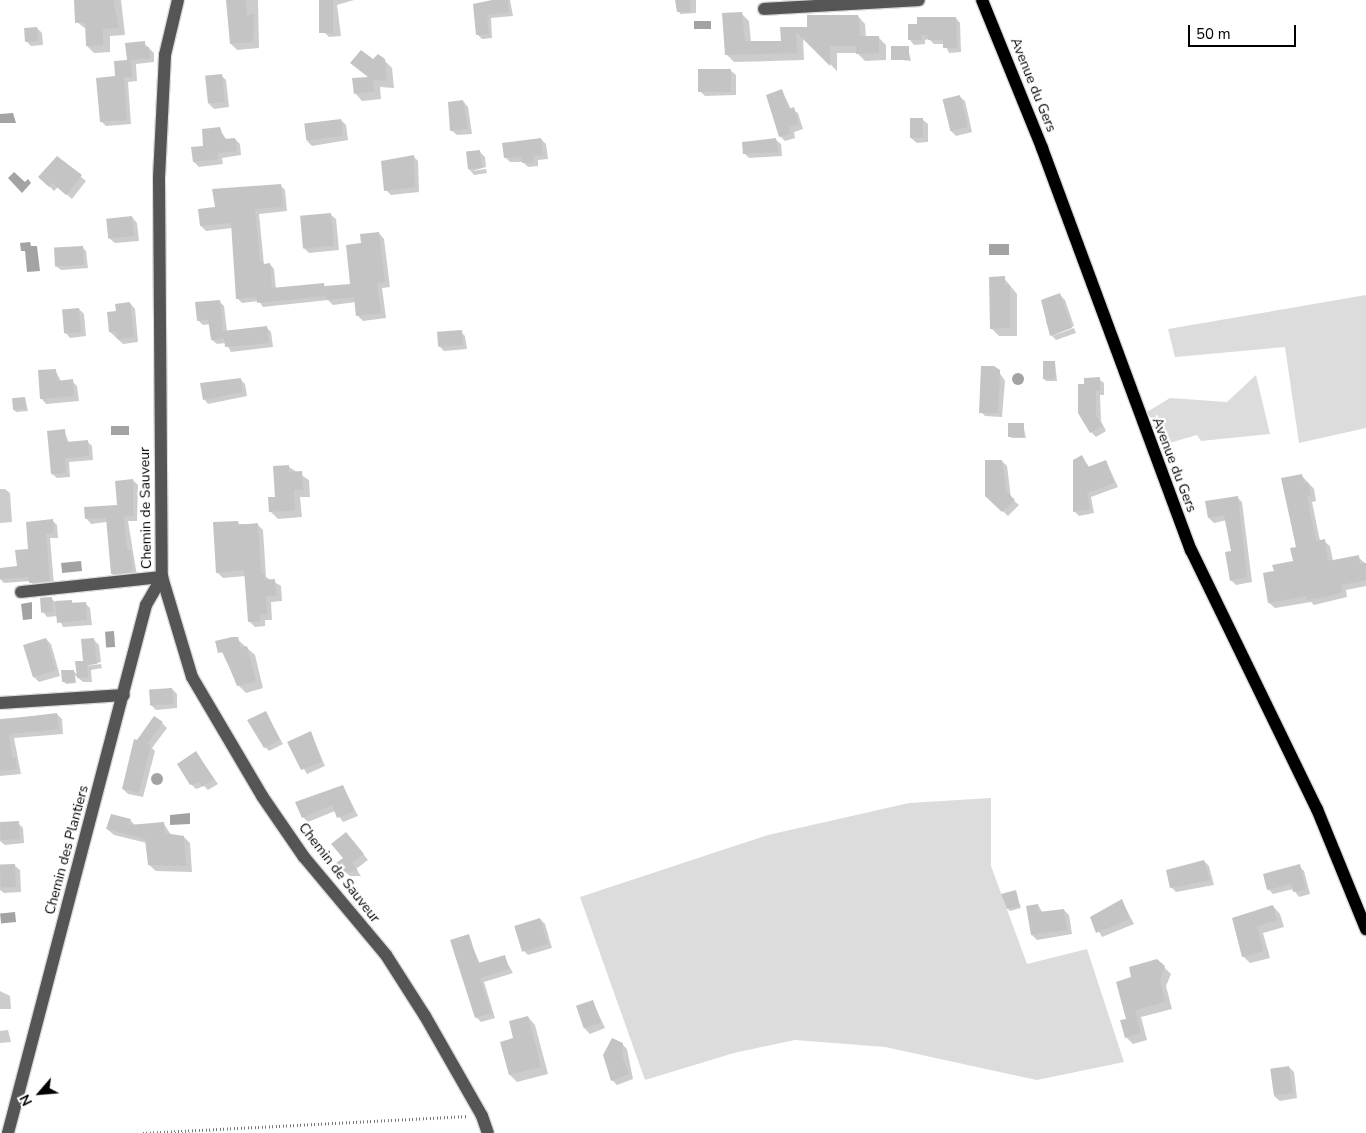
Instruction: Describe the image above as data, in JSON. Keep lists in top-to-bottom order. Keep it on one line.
{"streets":{"main road":["Avenue du Gers"],"street":["Chemin de Sauveur","Chemin des Plantiers"]},"crossings":[["Chemin de Sauveur","Chemin des Plantiers"]],"scale_bar":"50 m","north":"bottom left"}
